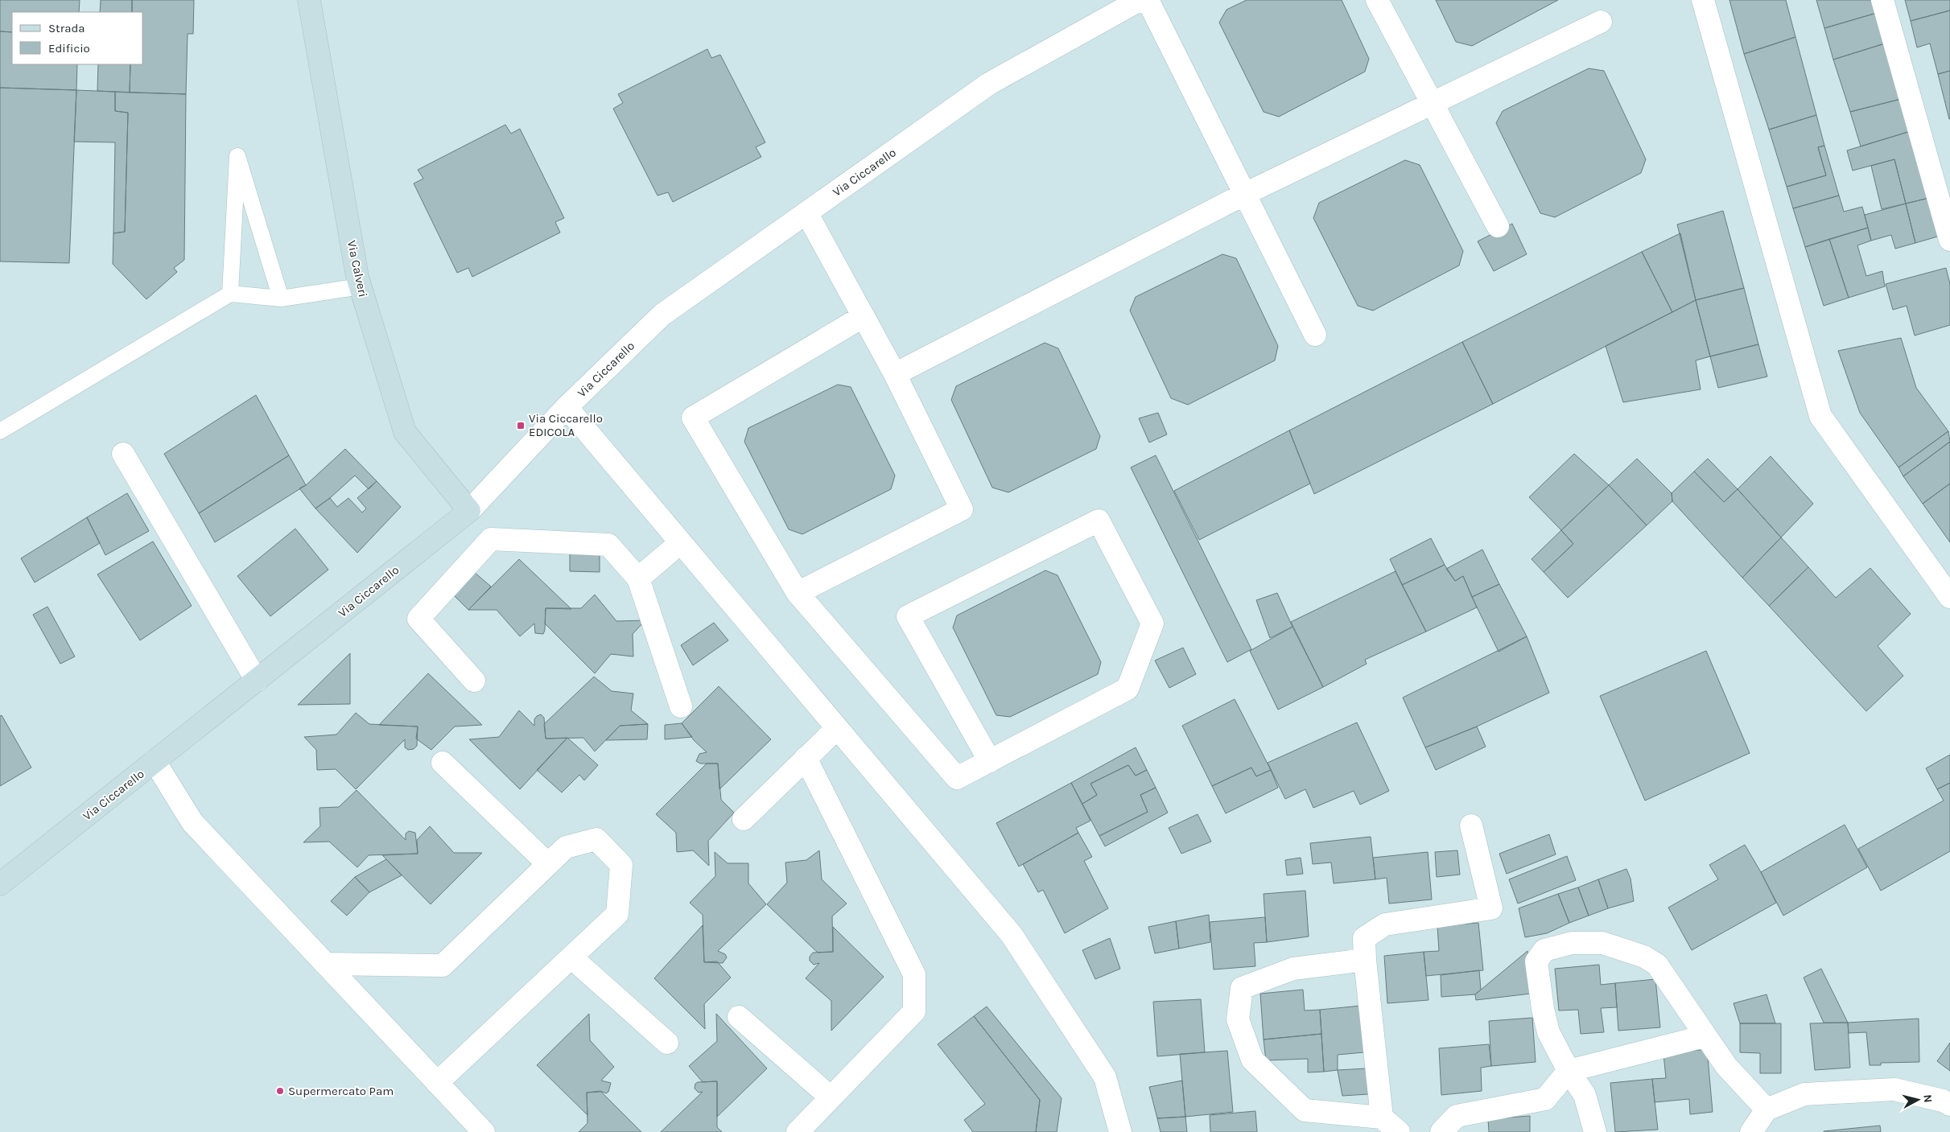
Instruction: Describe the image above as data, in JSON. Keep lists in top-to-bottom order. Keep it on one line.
{"streets":{"street":["Via Ciccarello","Via Calveri"]},"crossings":[["Via Ciccarello","Via Calveri"]],"places":{"transit":["Via Ciccarello EDICOLA"],"other":["Supermercato Pam"]},"legend":["Strada","Edificio"],"north":"right"}
